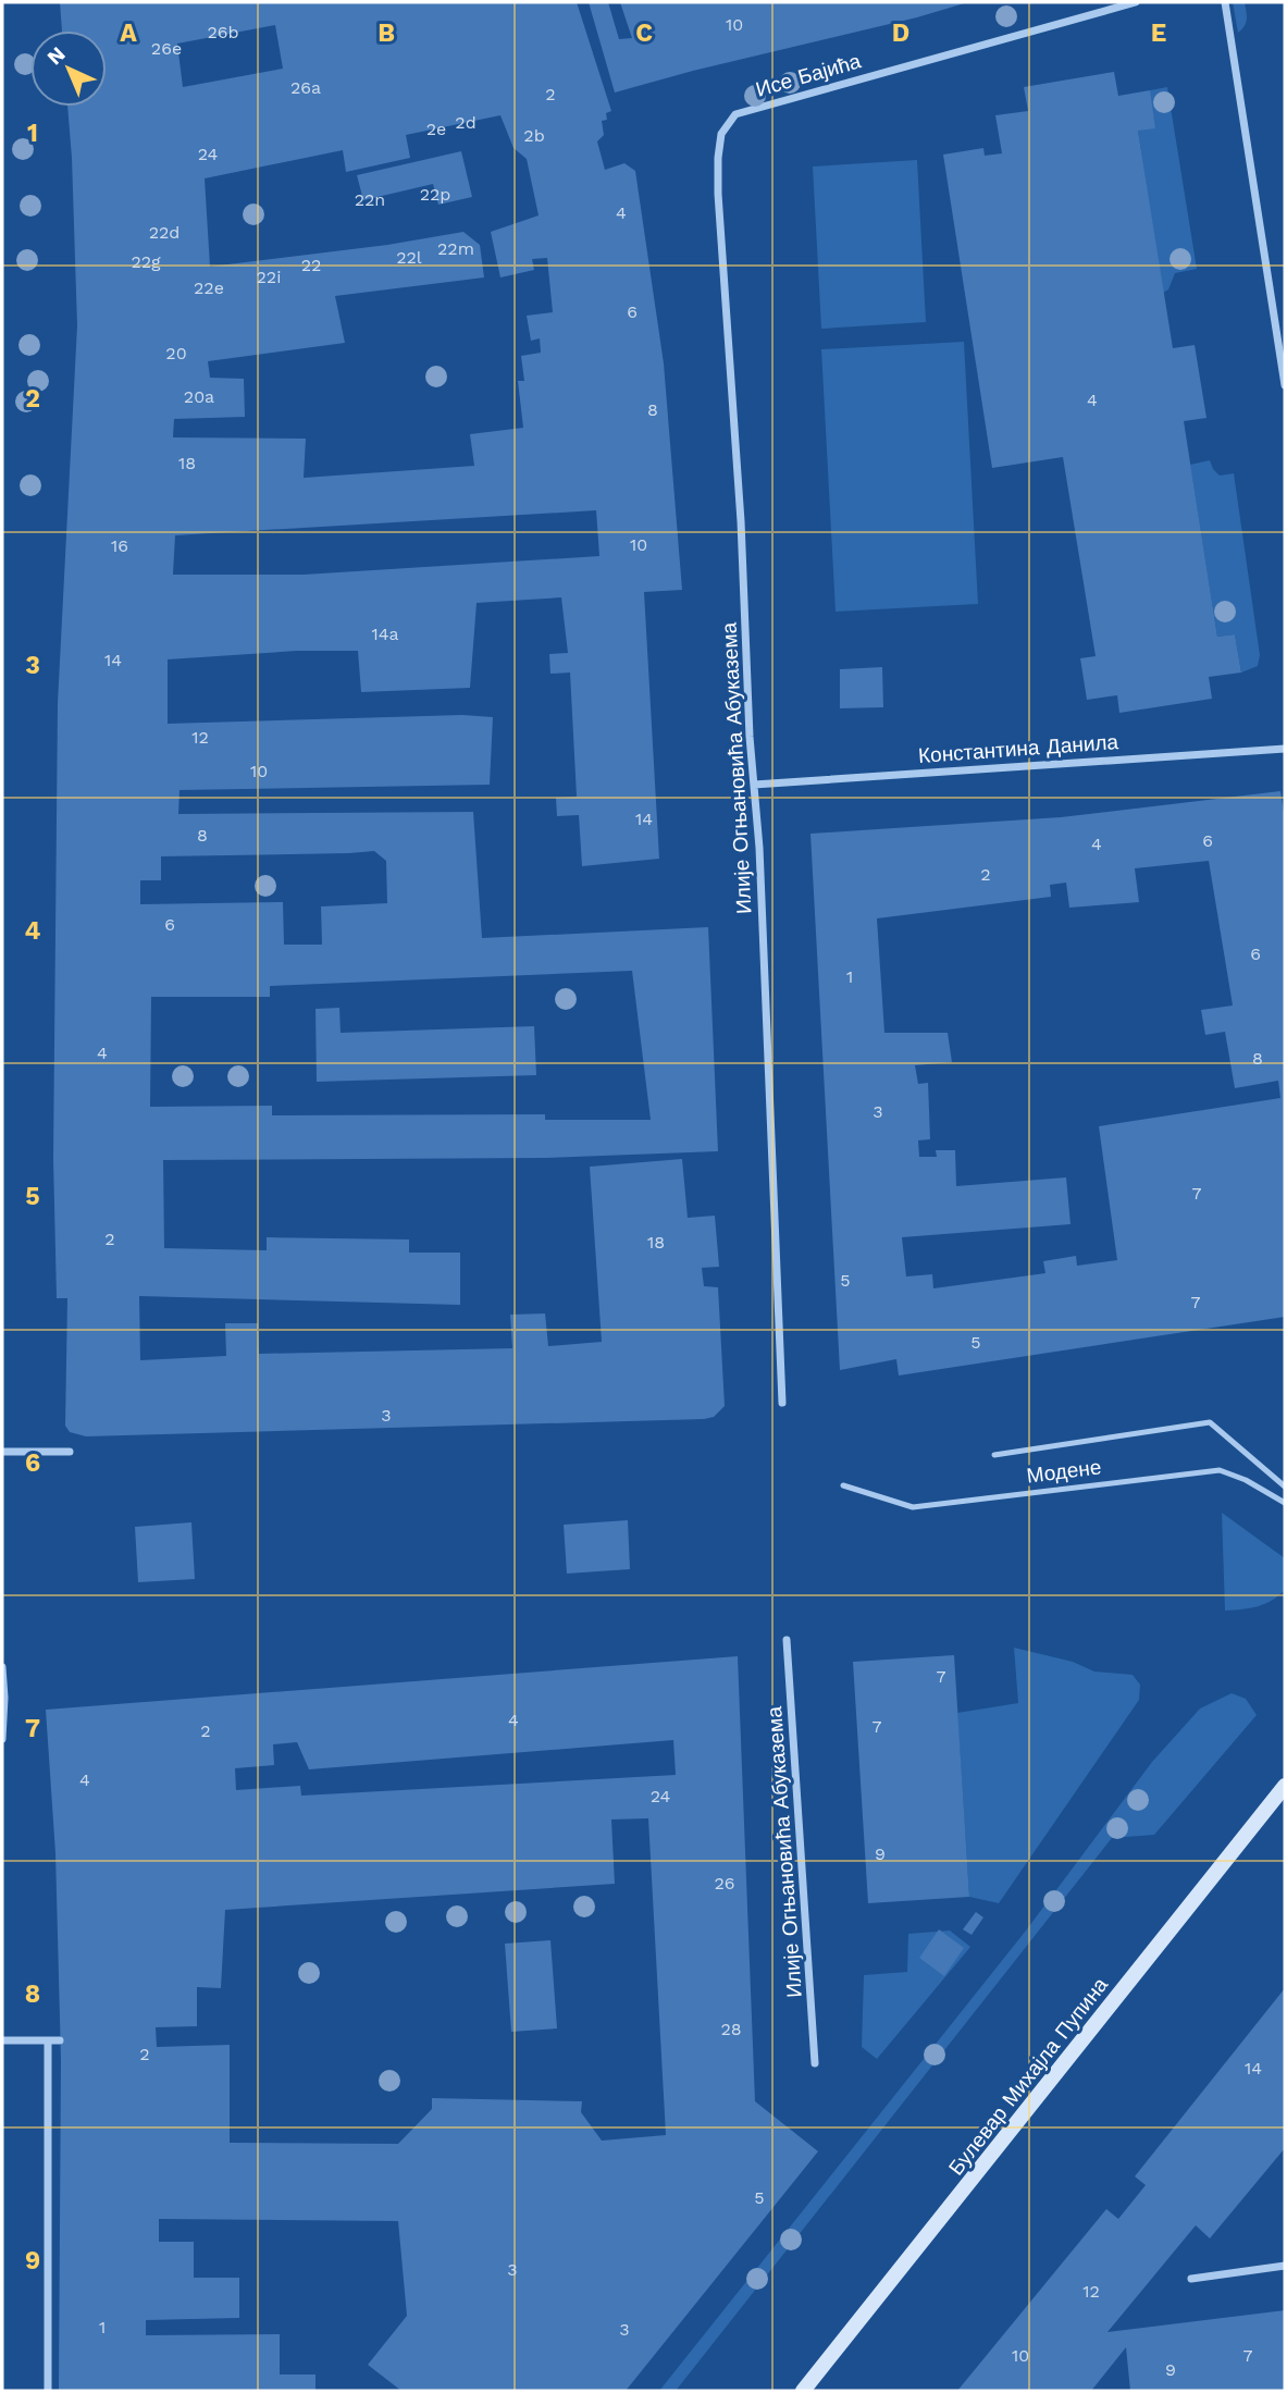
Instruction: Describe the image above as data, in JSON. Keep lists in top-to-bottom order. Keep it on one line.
{"streets":{"main road":["Булевар Михајла Пупина"],"street":["Исе Бајића","Константина Данила","Илије Огњановића Абуказема"],"lane":["Модене"]},"crossings":[["Исе Бајића","Илије Огњановића Абуказема"],["Константина Данила","Илије Огњановића Абуказема"]],"house_numbers":["10","26b","26e","26a","2","2d","2e","2b","24","22p","22n","4","22d","22m","22l","22g","22","22i","22e","6","20","20a","4","8","18","10","16","14a","14","12","10","14","8","6","4","2","6","6","1","4","8","3","7","2","18","5","7","5","3","7","4","7","2","4","24","9","26","28","2","14","5","3","12","1","3","10","7","9"],"north":"top left","grid":{"columns":["A","B","C","D","E"],"rows":["1","2","3","4","5","6","7","8","9"]}}
